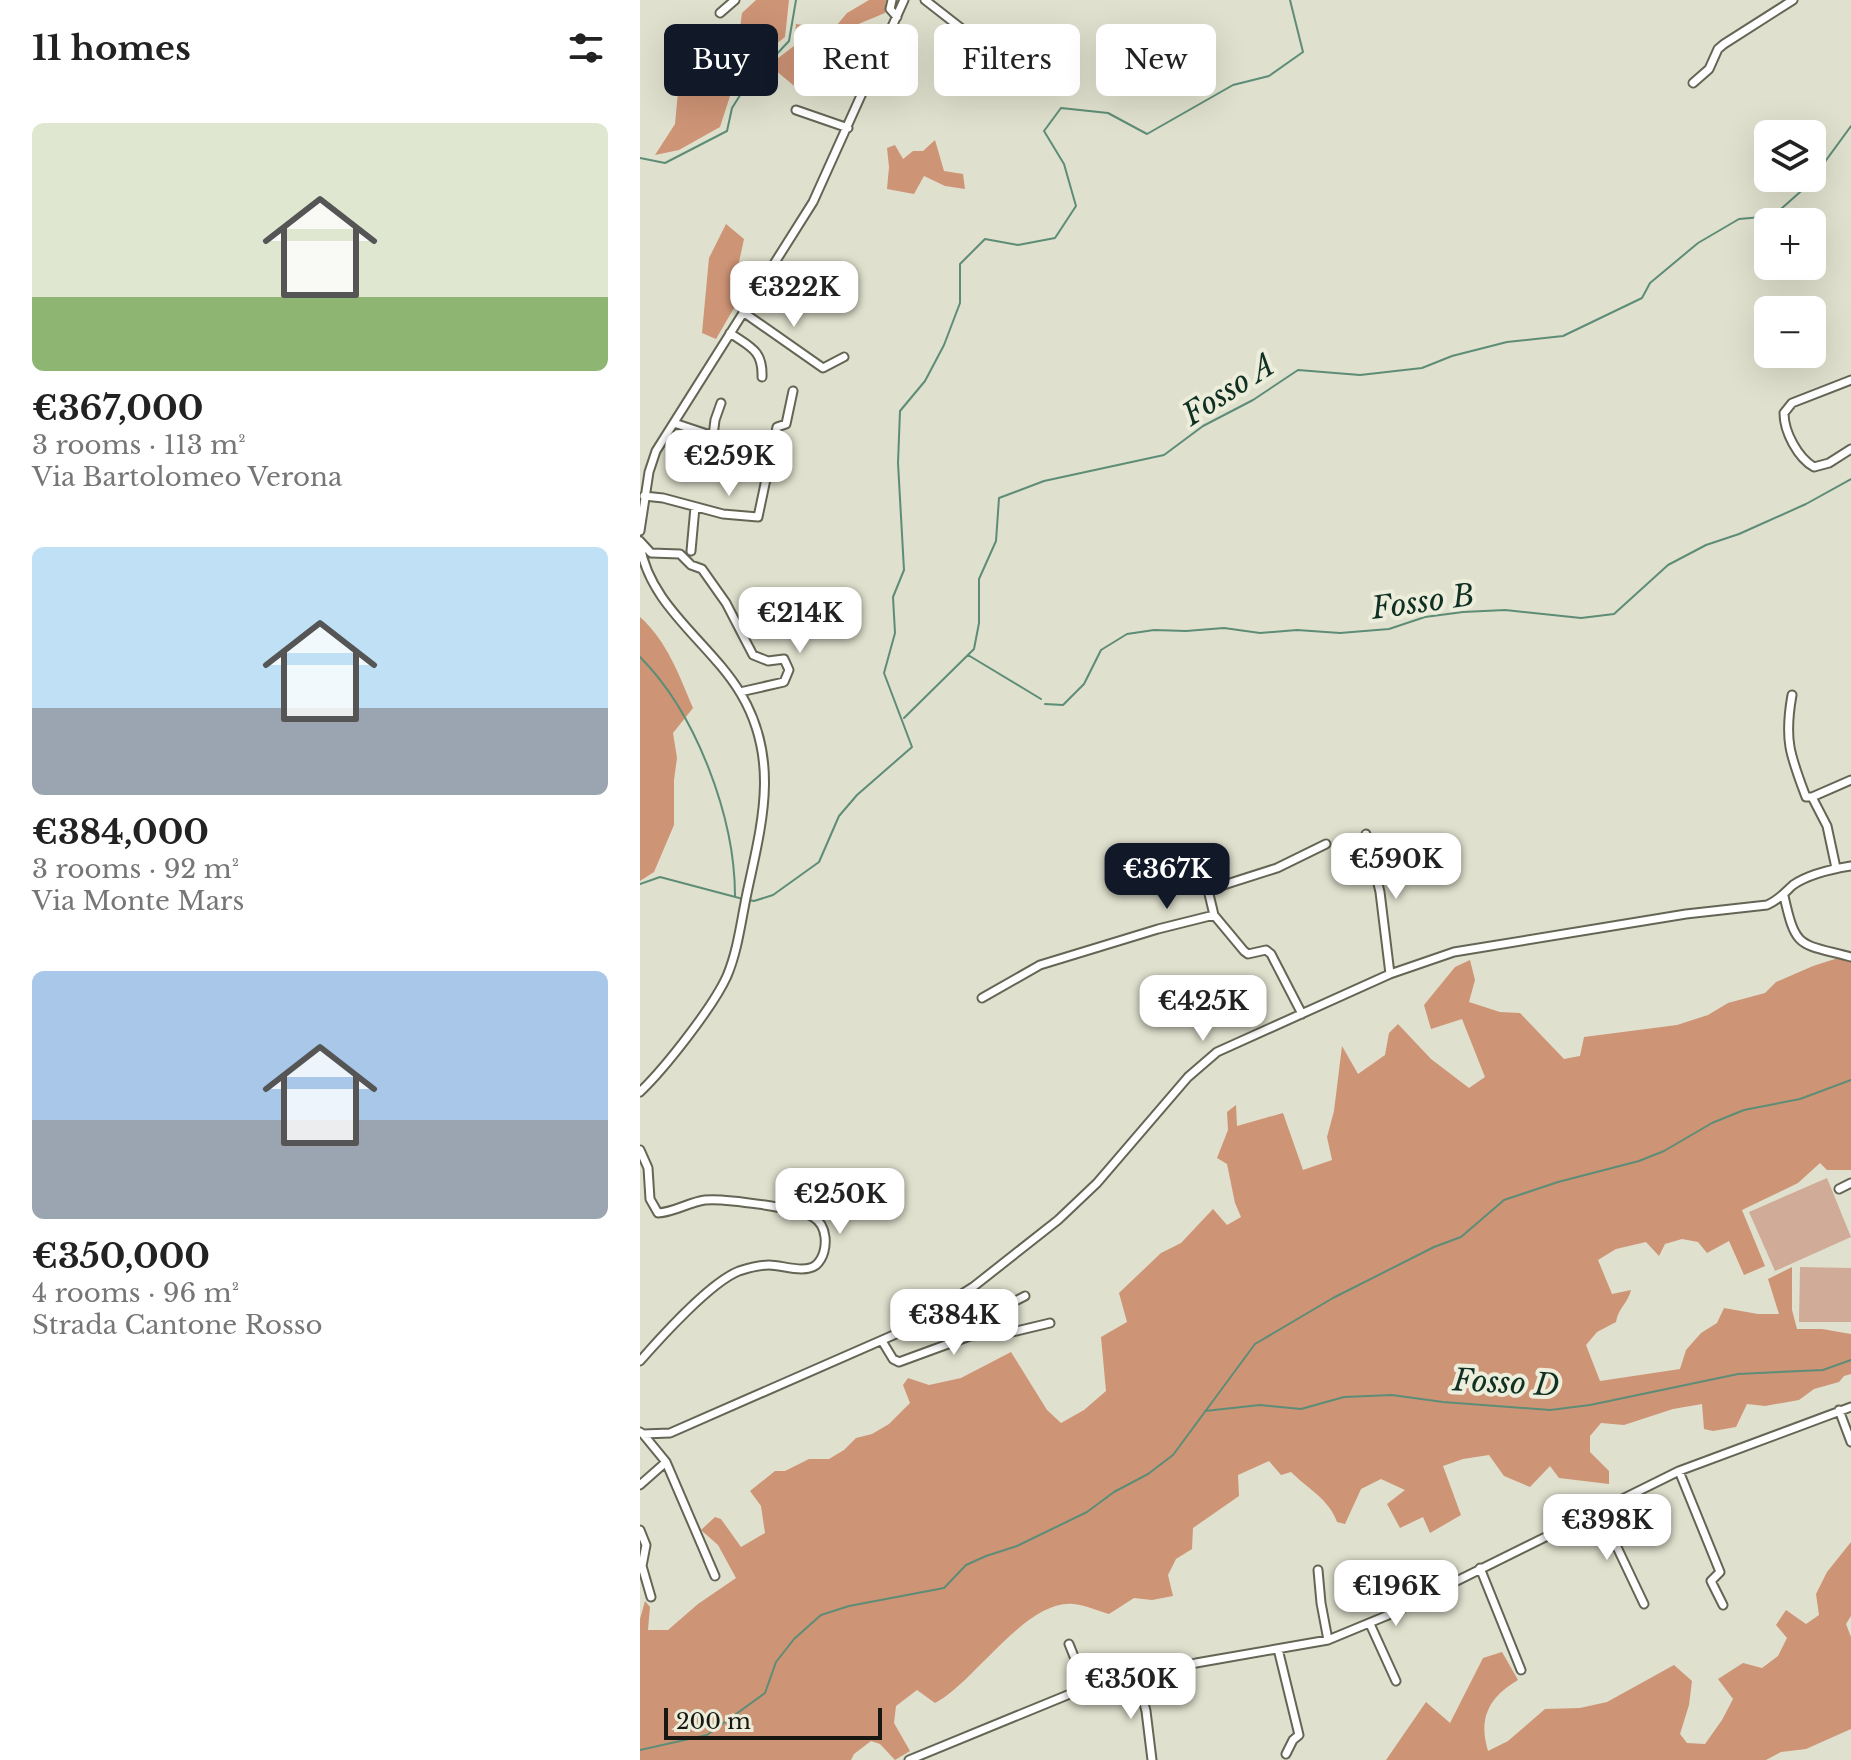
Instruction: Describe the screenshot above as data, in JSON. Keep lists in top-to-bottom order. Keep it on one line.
{"water":["Fosso A","Fosso B","Fosso D"],"scale_bar":"200 m","page":{"heading":"11 homes","chip":["Buy","Rent","Filters","New"],"list":[{"name":"€367,000","note":"3 rooms · 113 m² · Via Bartolomeo Verona"},{"name":"€384,000","note":"3 rooms · 92 m² · Via Monte Mars"},{"name":"€350,000","note":"4 rooms · 96 m² · Strada Cantone Rosso"}],"map_buttons":["+","−"],"price":["€322K","€259K","€214K","€590K","€367K","€425K","€250K","€384K","€398K","€196K","€350K"],"scale":"200 m"}}
